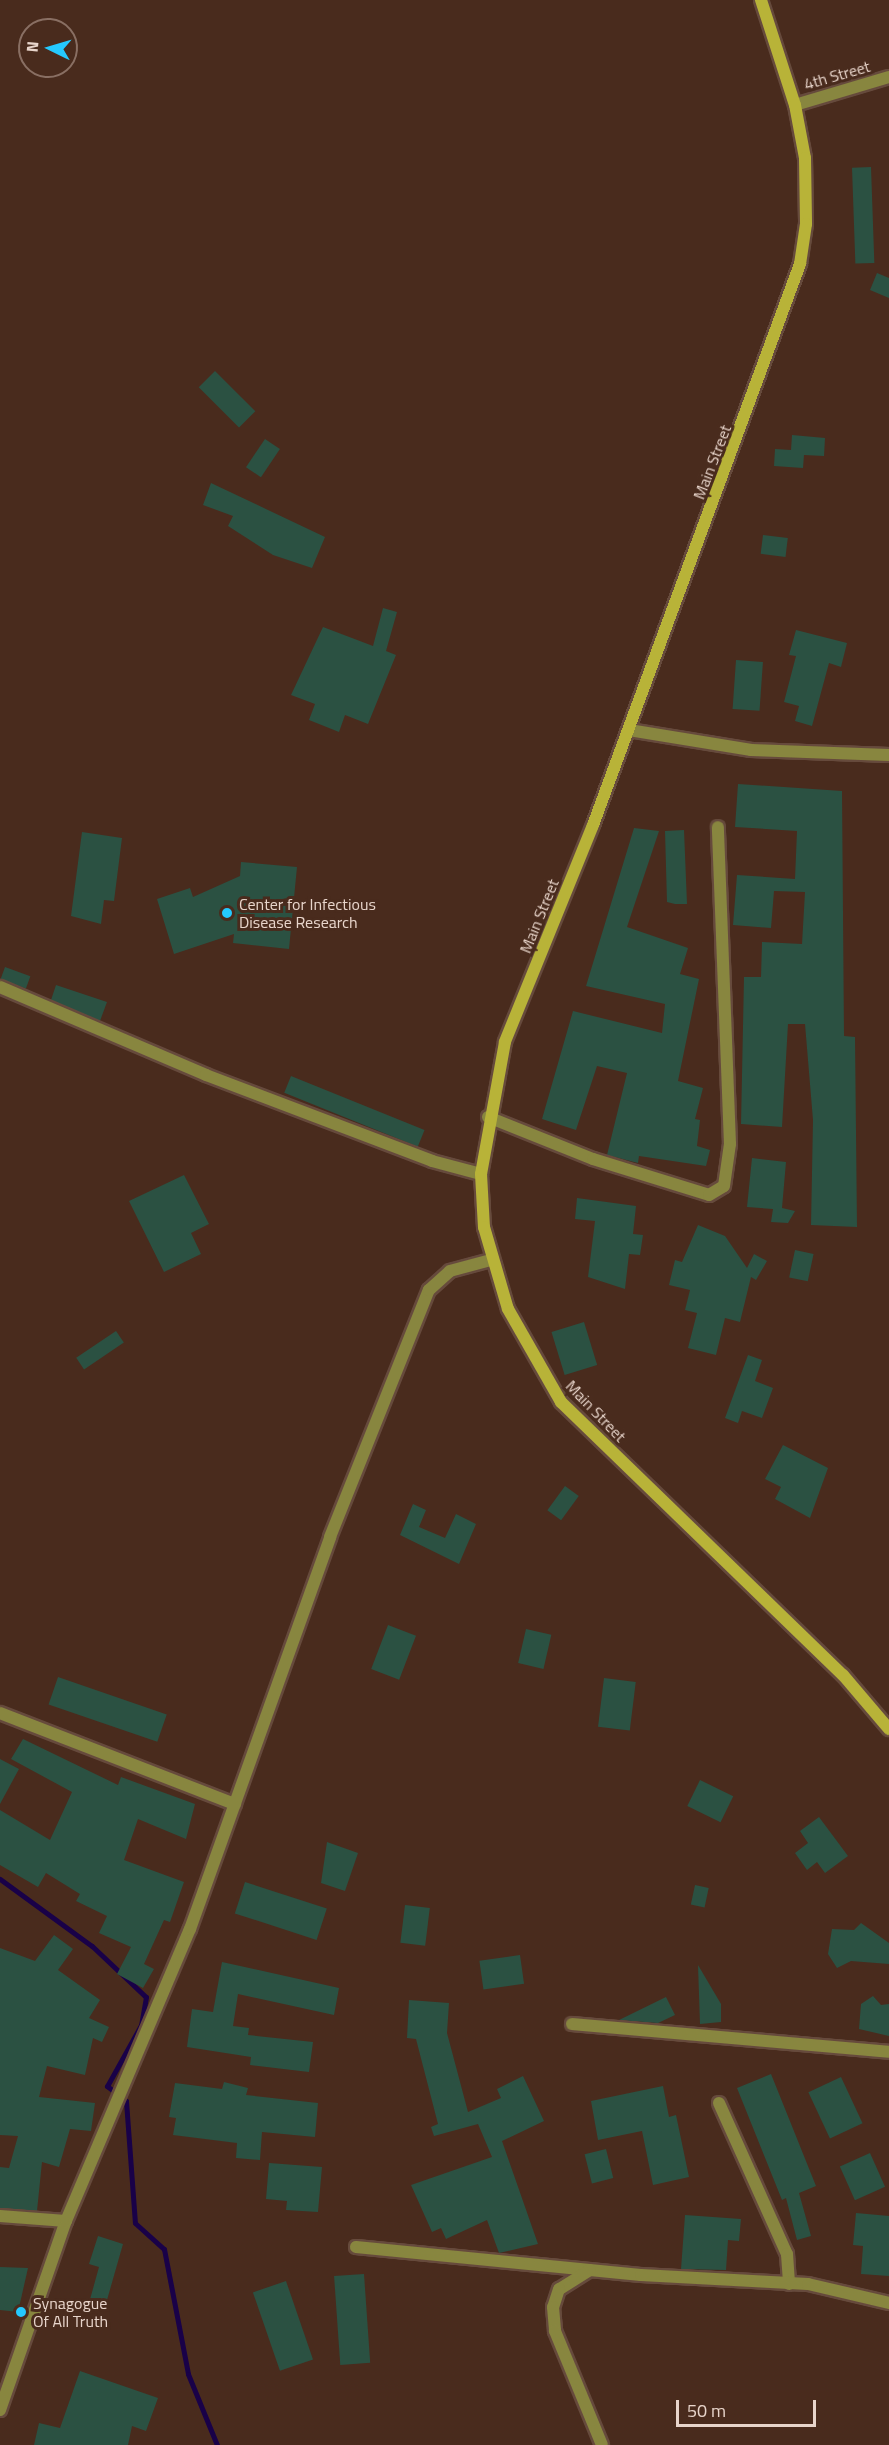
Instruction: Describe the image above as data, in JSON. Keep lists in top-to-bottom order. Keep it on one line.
{"streets":{"main road":["Main Street"],"street":["4th Street"]},"crossings":[["4th Street","Main Street"]],"places":["Center for Infectious Disease Research","Synagogue Of All Truth"],"scale_bar":"50 m","north":"left"}
